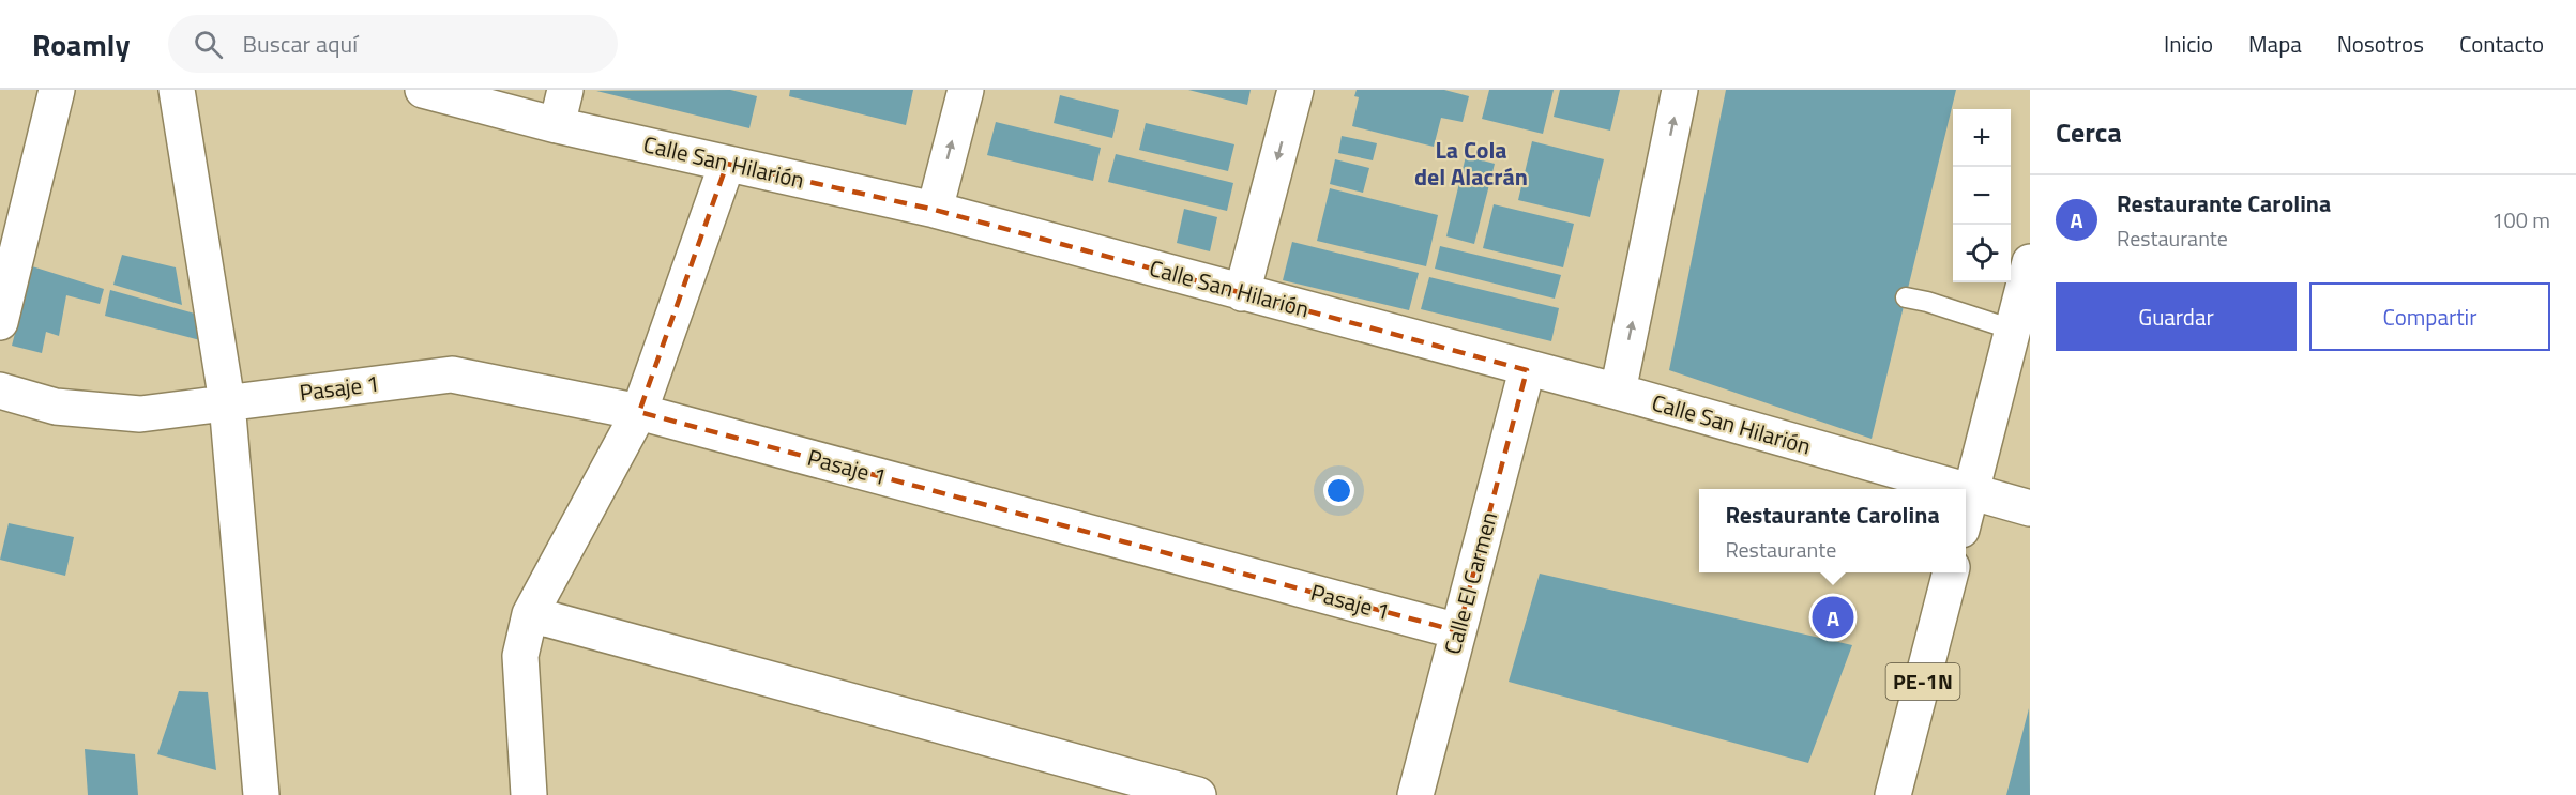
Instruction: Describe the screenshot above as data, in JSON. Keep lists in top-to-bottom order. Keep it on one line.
{"streets":{"main road":["Calle San Hilarión","Pasaje 1","Calle El Carmen","PE-1N"]},"crossings":[["Calle San Hilarión","Calle El Carmen"],["Pasaje 1","Calle El Carmen"]],"districts":["La Cola del Alacrán"],"page":{"header":"Roamly","search":"Buscar aquí","nav":["Inicio","Mapa","Nosotros","Contacto"],"heading":"Cerca","map_buttons":["+","−"],"list":[{"mark":"A","name":"Restaurante Carolina","note":"Restaurante","value":"100 m"}],"buttons":["Guardar","Compartir"],"popup":["Restaurante Carolina","Restaurante"],"pins":"A"}}
